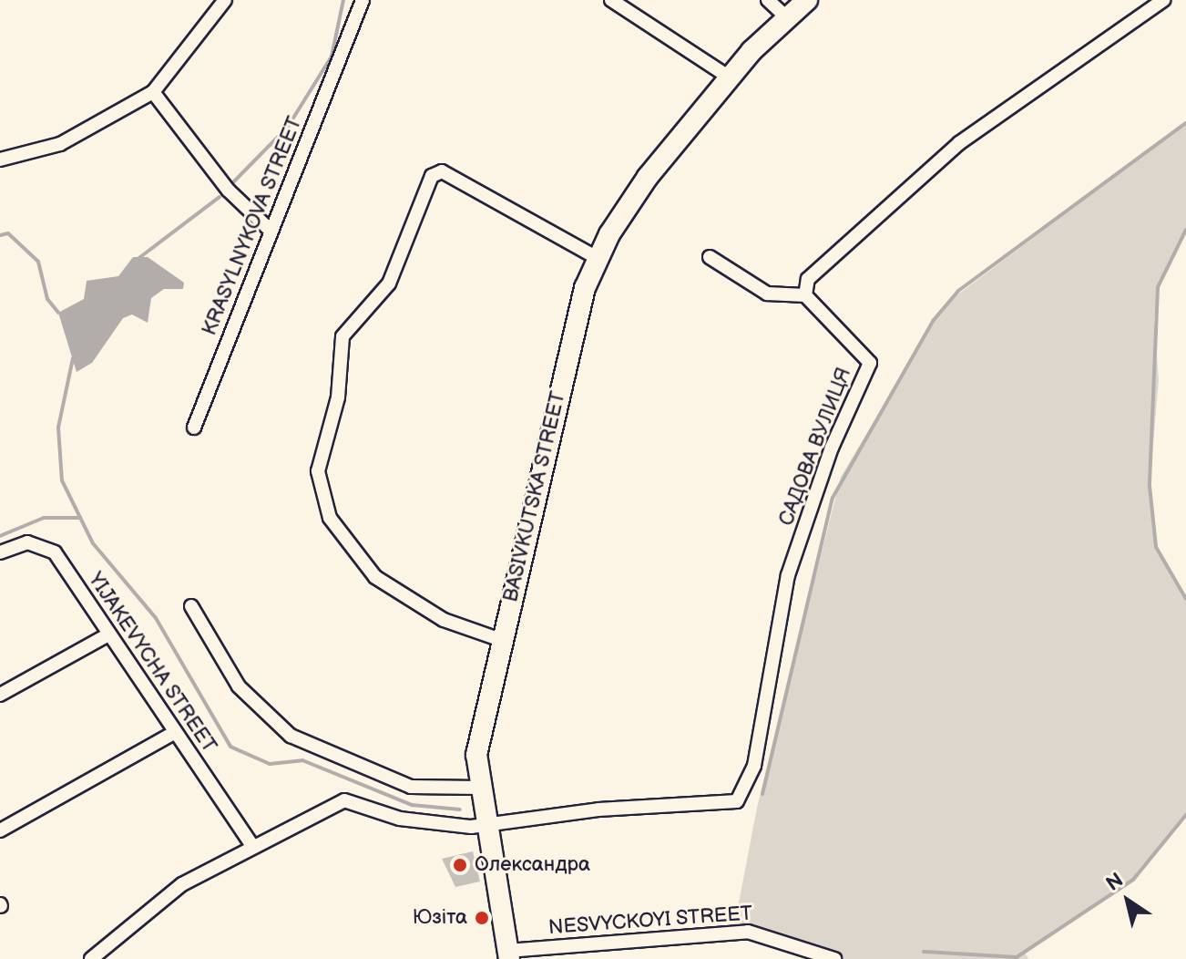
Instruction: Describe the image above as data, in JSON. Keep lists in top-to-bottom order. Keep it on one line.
{"streets":{"main road":["BASIVKUTSKA STREET"],"street":["KRASYLNYKOVA STREET","САДОВА ВУЛИЦЯ","YIJAKEVYCHA STREET","NESVYCKOYI STREET"]},"crossings":[["САДОВА ВУЛИЦЯ","BASIVKUTSKA STREET"],["BASIVKUTSKA STREET","NESVYCKOYI STREET"]],"places":["Олександра","Юзіта"],"north":"top left"}
